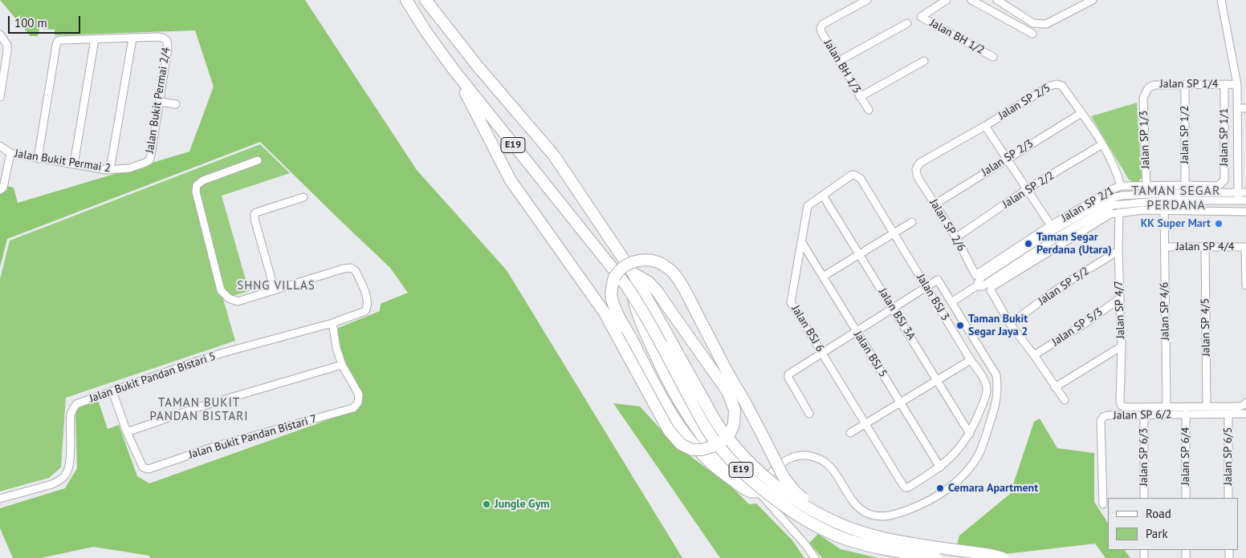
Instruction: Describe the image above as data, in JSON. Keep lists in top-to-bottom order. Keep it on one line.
{"streets":{"highway":["E19"],"street":["Jalan BH 1/2","Jalan BH 1/3","Jalan SP 1/4","Jalan Bukit Permai 2/4","Jalan SP 2/5","Jalan SP 1/2","Jalan SP 1/1","Jalan SP 1/3","Jalan SP 2/3","Jalan Bukit Permai 2","Jalan SP 2/2","Jalan SP 2/1","Jalan SP 2/6","Jalan SP 4/4","Jalan SP 5/2","Jalan BSJ 3","Jalan SP 4/7","Jalan SP 4/6","Jalan BSJ 3A","Jalan SP 5/3","Jalan SP 4/5","Jalan BSJ 6","Jalan BSJ 5","Jalan Bukit Pandan Bistari 5","Jalan SP 6/2","Jalan Bukit Pandan Bistari 7","Jalan SP 6/4","Jalan SP 6/5","Jalan SP 6/3"]},"crossings":[["Jalan SP 1/4","Jalan SP 1/2"],["Jalan SP 1/4","Jalan SP 1/1"],["Jalan SP 1/4","Jalan SP 1/3"],["Jalan Bukit Permai 2/4","Jalan Bukit Permai 2"],["Jalan SP 2/5","Jalan SP 1/1"],["Jalan SP 2/5","Jalan SP 2/3"],["Jalan SP 2/5","Jalan SP 2/2"],["Jalan SP 2/5","Jalan SP 2/1"],["Jalan SP 2/5","Jalan SP 2/6"],["Jalan SP 1/2","Jalan SP 1/1"],["Jalan SP 1/1","Jalan SP 1/3"],["Jalan SP 1/1","Jalan SP 2/1"],["Jalan SP 2/3","Jalan SP 2/6"],["Jalan SP 2/2","Jalan SP 2/6"],["Jalan SP 2/1","Jalan SP 2/6"],["Jalan SP 4/4","Jalan SP 4/6"],["Jalan SP 4/4","Jalan SP 4/5"],["Jalan SP 5/2","Jalan SP 4/7"],["Jalan BSJ 3","Jalan BSJ 3A"],["Jalan BSJ 3","Jalan BSJ 6"],["Jalan BSJ 3","Jalan BSJ 5"],["Jalan SP 4/7","Jalan SP 4/6"],["Jalan SP 4/7","Jalan SP 5/3"],["Jalan BSJ 3A","Jalan BSJ 6"],["Jalan BSJ 6","Jalan BSJ 5"],["Jalan Bukit Pandan Bistari 5","Jalan Bukit Pandan Bistari 7"],["Jalan SP 6/2","Jalan SP 6/4"],["Jalan SP 6/2","Jalan SP 6/5"],["Jalan SP 6/2","Jalan SP 6/3"]],"districts":["TAMAN SEGAR PERDANA","SHNG VILLAS","TAMAN BUKIT PANDAN BISTARI"],"places":["KK Super Mart","Taman Segar Perdana (Utara)","Taman Bukit Segar Jaya 2","Cemara Apartment","Jungle Gym"],"legend":["Road","Park"],"scale_bar":"100 m"}
